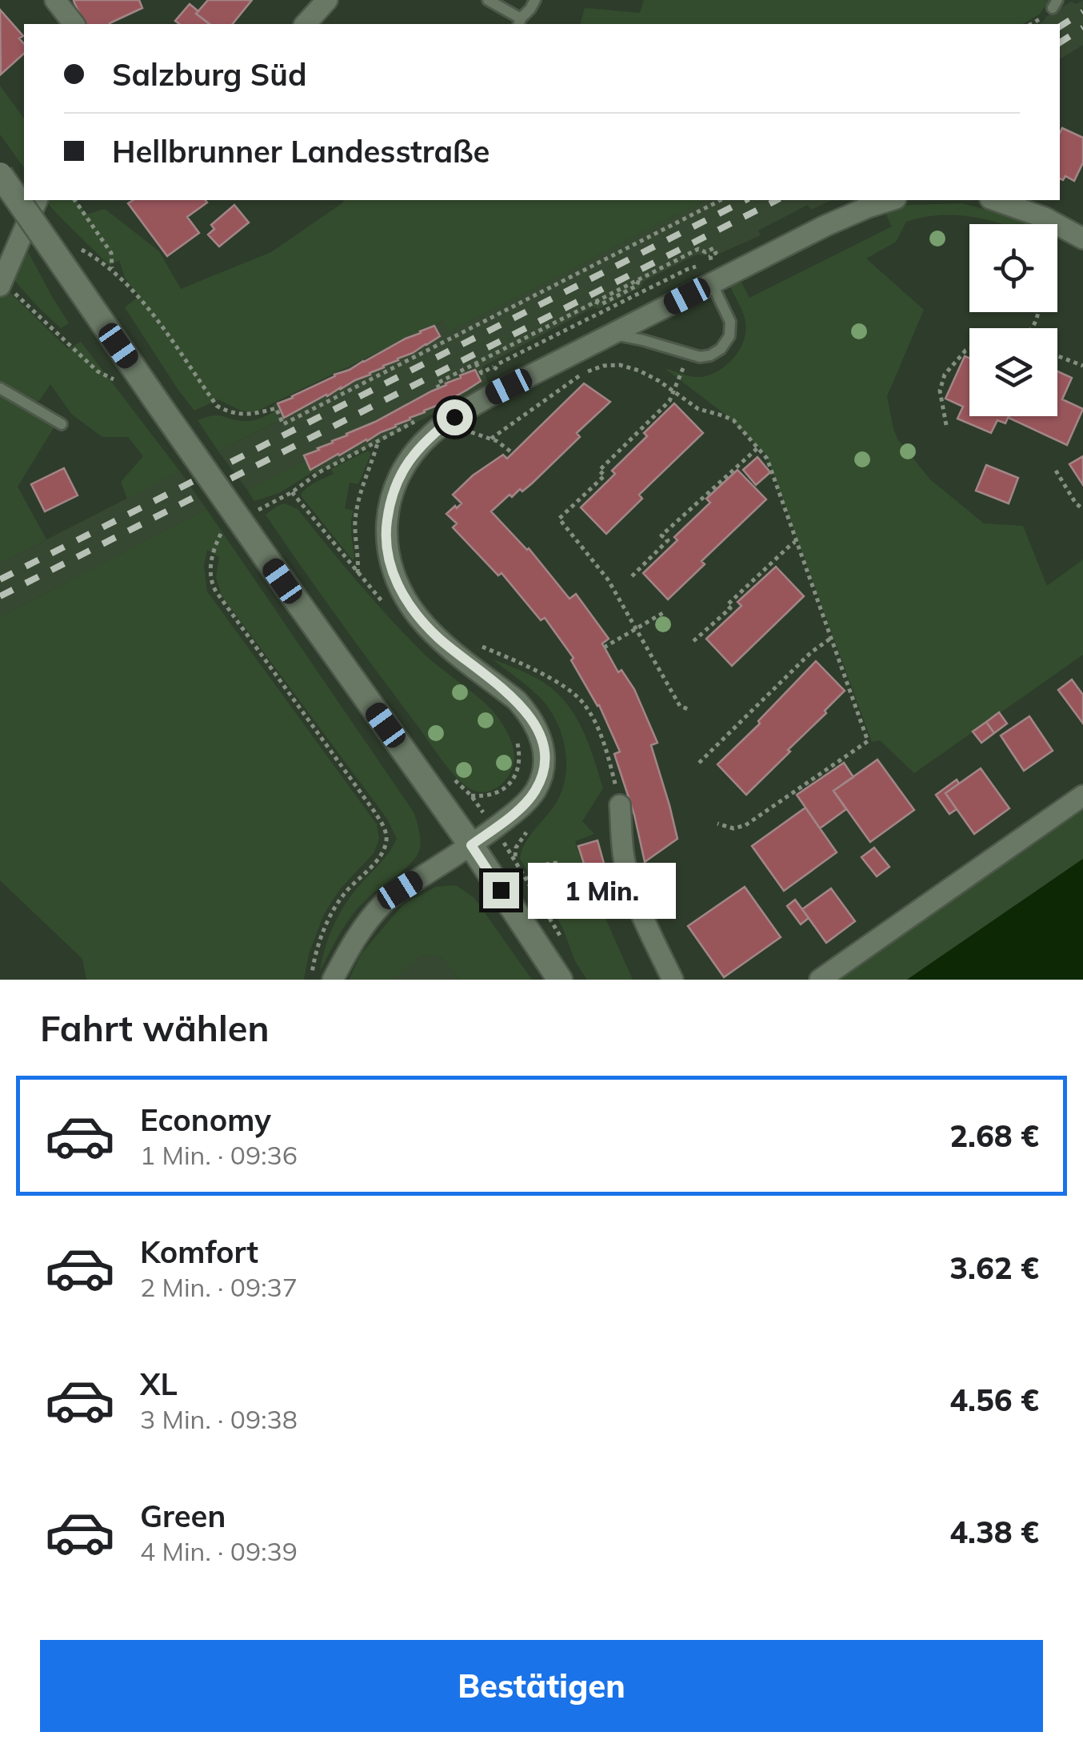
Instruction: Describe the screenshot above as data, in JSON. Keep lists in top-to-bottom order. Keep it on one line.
{"page":{"banner":["Salzburg Süd","Hellbrunner Landesstraße"],"bubble":"1 Min.","heading":"Fahrt wählen","list":[{"name":"Economy","note":"1 Min. · 09:36","value":"2.68 €"},{"name":"Komfort","note":"2 Min. · 09:37","value":"3.62 €"},{"name":"XL","note":"3 Min. · 09:38","value":"4.56 €"},{"name":"Green","note":"4 Min. · 09:39","value":"4.38 €"}],"buttons":"Bestätigen"}}
